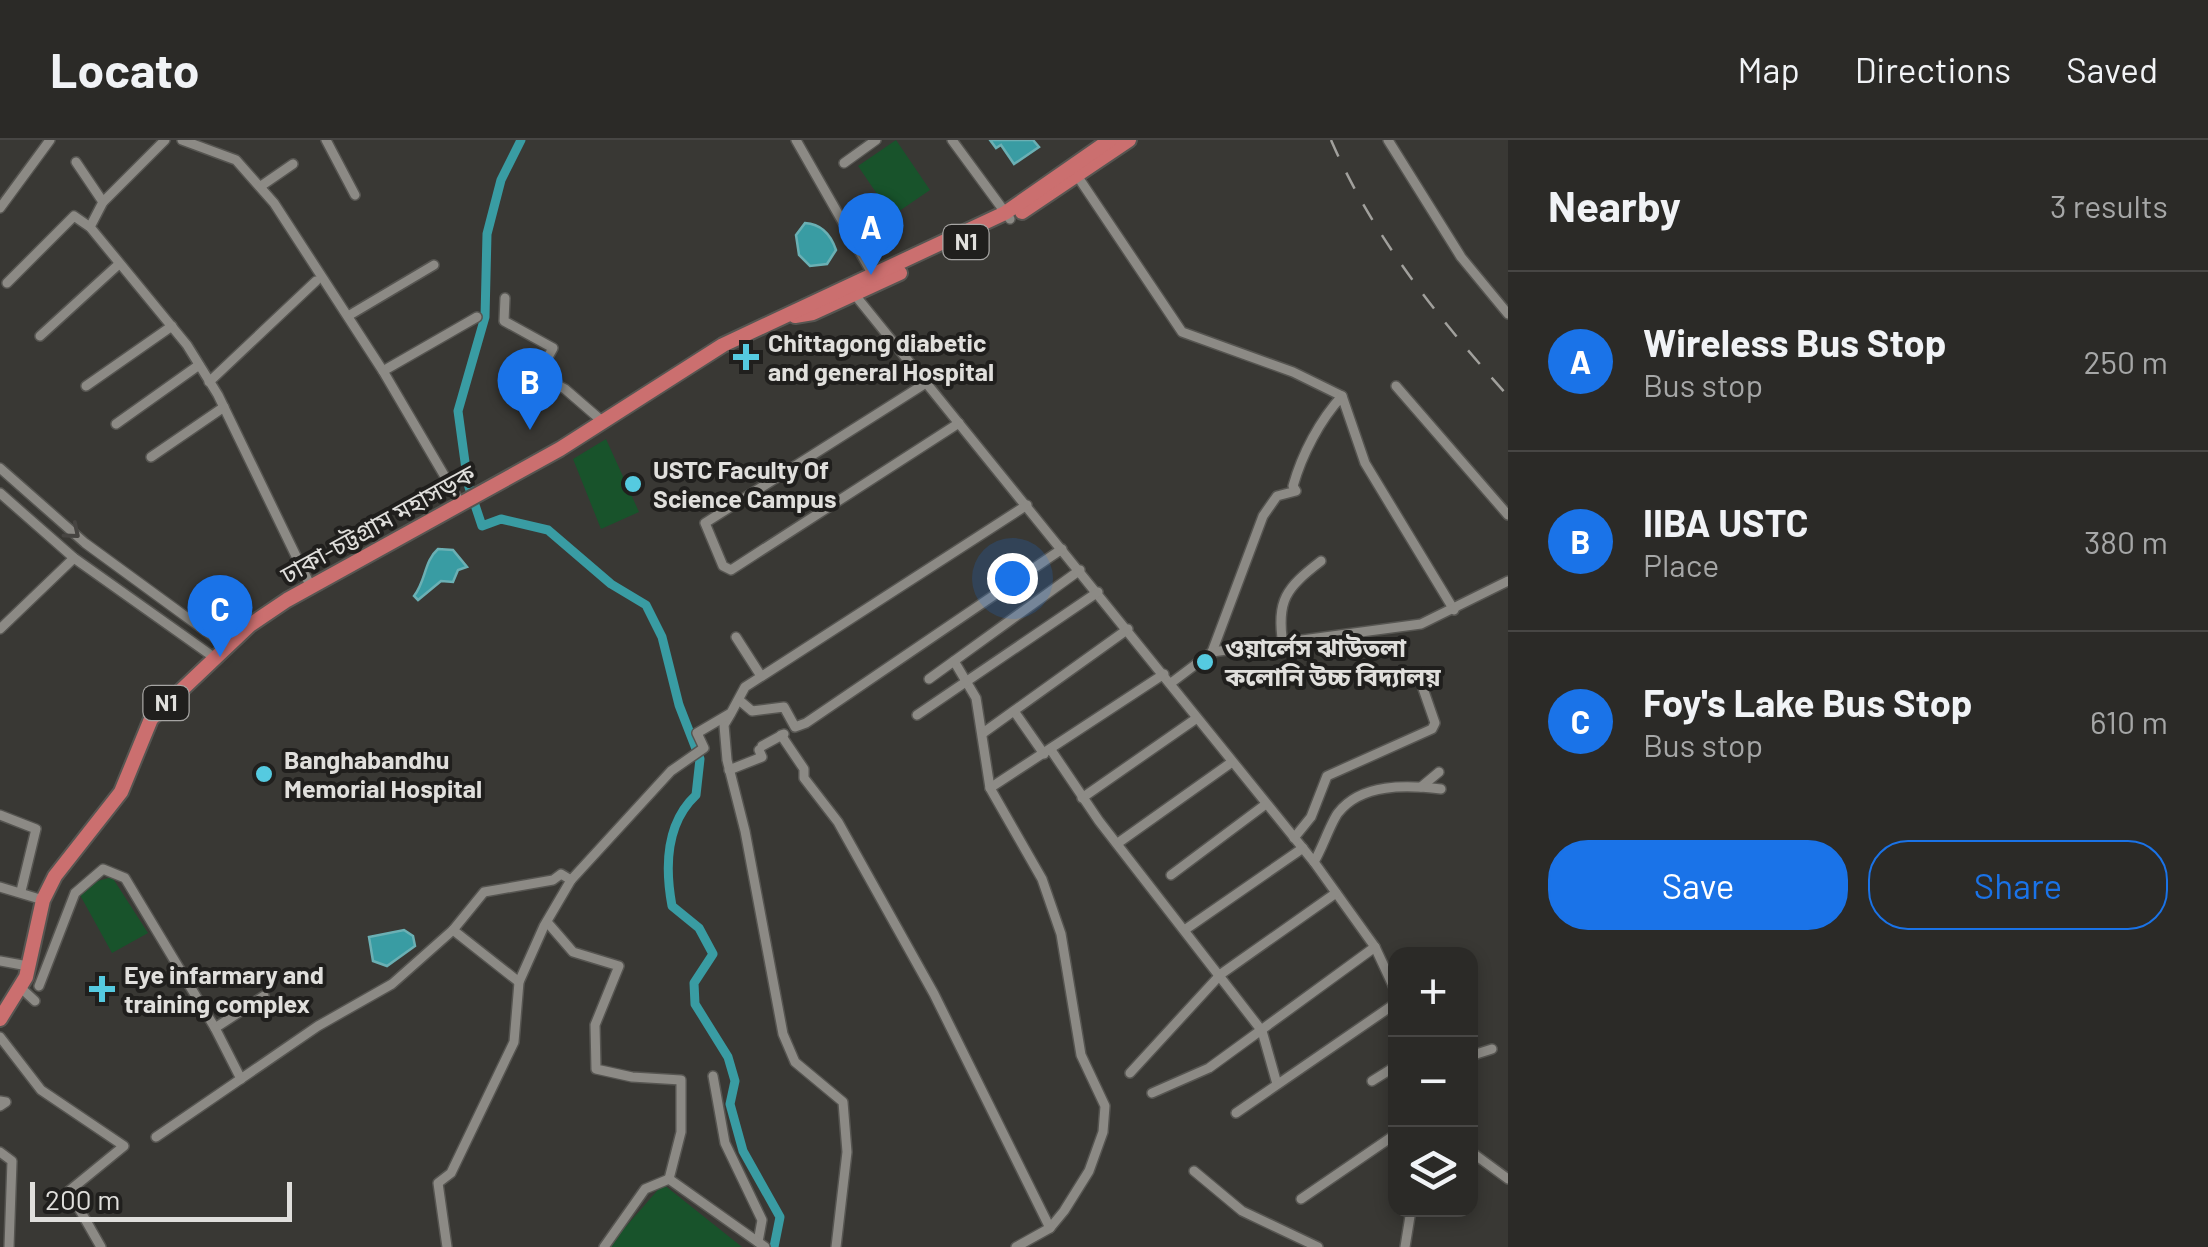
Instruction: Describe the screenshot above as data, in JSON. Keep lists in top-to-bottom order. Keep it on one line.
{"streets":{"highway":["N1","ঢাকা-চট্টগ্রাম মহাসড়ক"]},"places":{"health":["Chittagong diabetic and general Hospital","Eye infarmary and training complex"],"other":["USTC Faculty Of Science Campus","ওয়ার্লেস ঝাউতলা কলোনি উচ্চ বিদ্যালয়","Banghabandhu Memorial Hospital"]},"scale_bar":"200 m","page":{"header":"Locato","nav":["Map","Directions","Saved"],"heading":["Nearby","3 results"],"pins":["A","B","C"],"list":[{"mark":"A","name":"Wireless Bus Stop","note":"Bus stop","value":"250 m"},{"mark":"B","name":"IIBA USTC","note":"Place","value":"380 m"},{"mark":"C","name":"Foy's Lake Bus Stop","note":"Bus stop","value":"610 m"}],"buttons":["Save","Share"],"map_buttons":["+","−"],"scale":"200 m"}}
